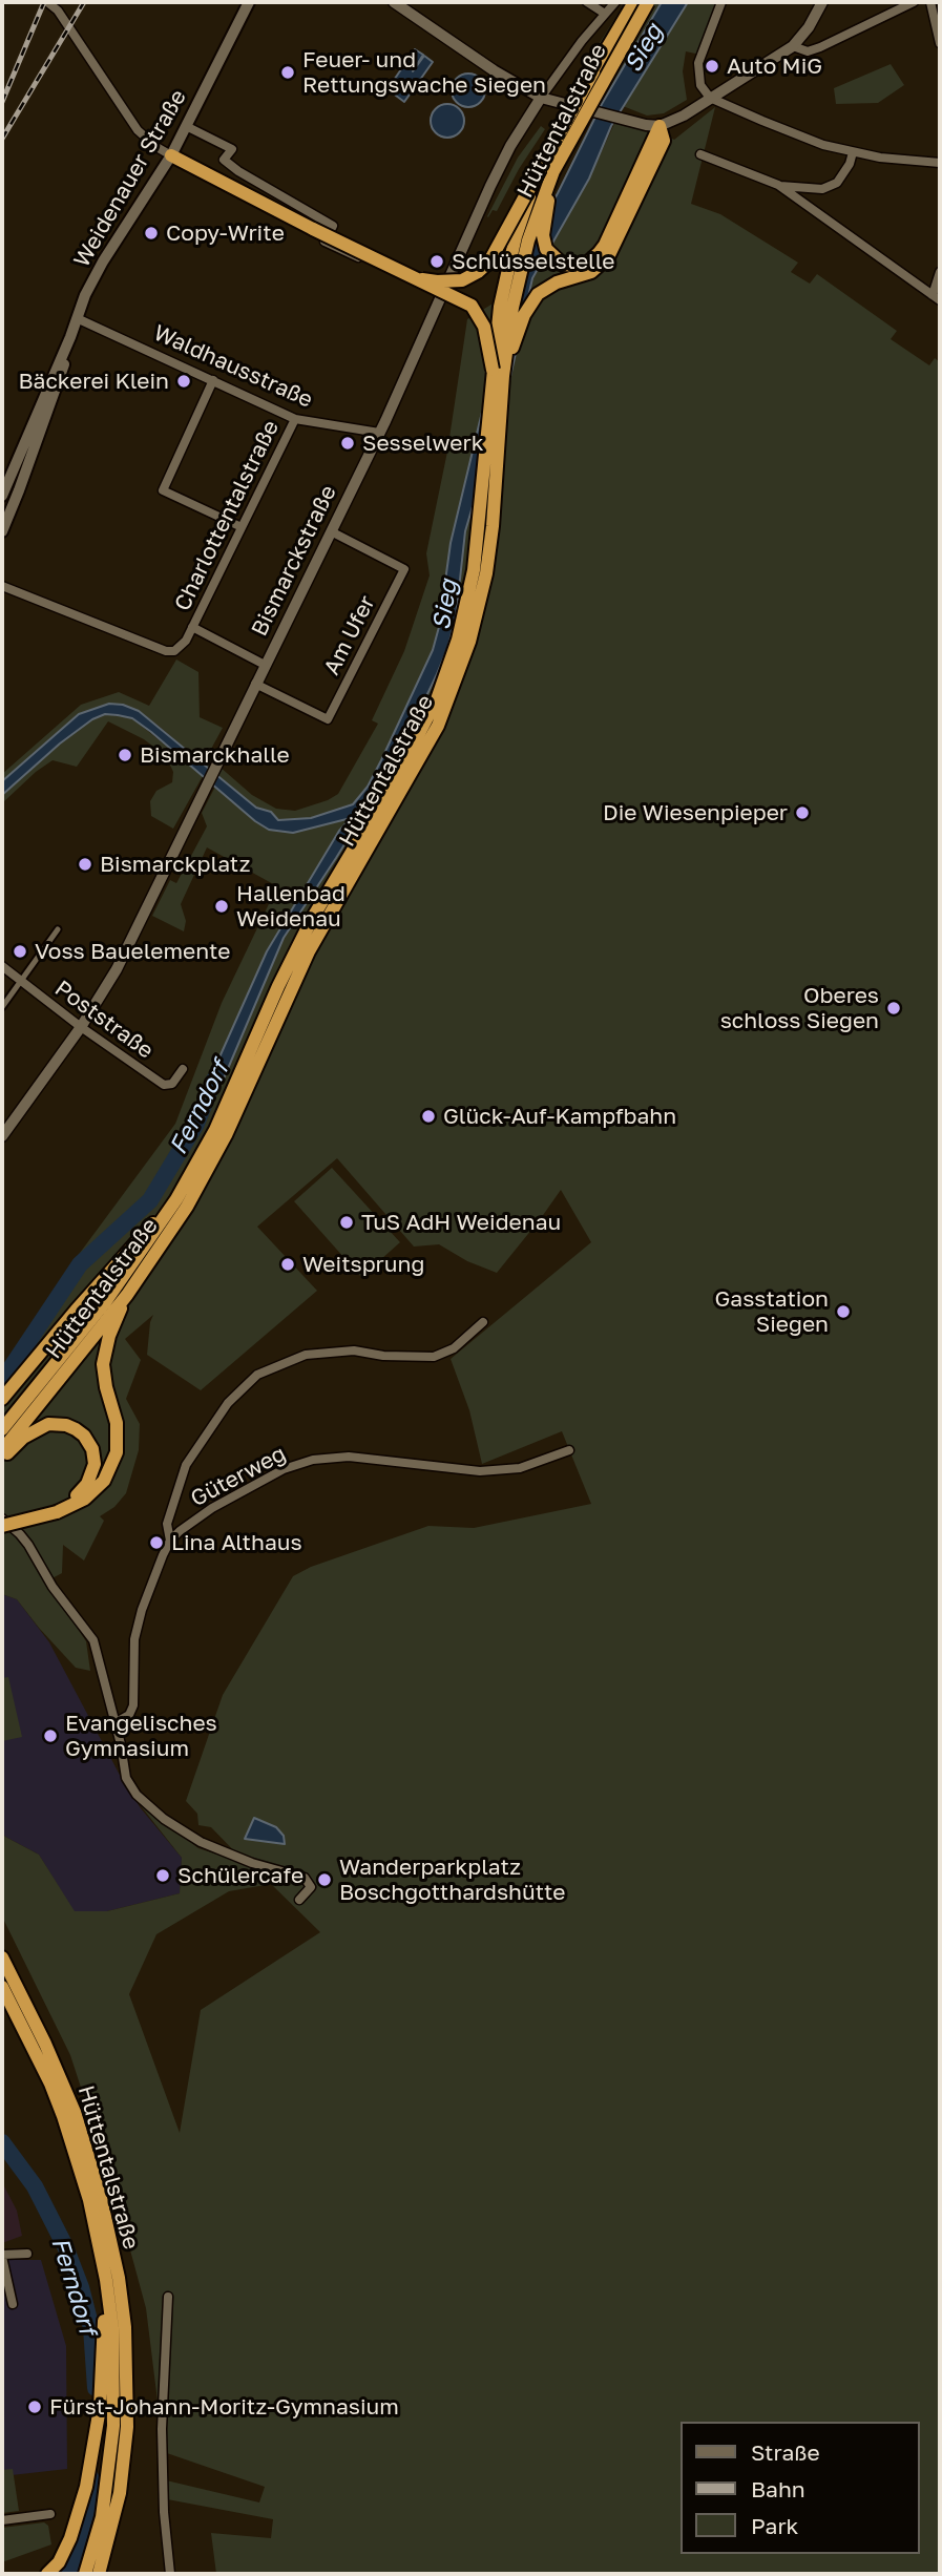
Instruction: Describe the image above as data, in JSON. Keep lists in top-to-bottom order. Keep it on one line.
{"streets":{"highway":["Hüttentalstraße"],"main road":["Weidenauer Straße"],"street":["Waldhausstraße","Charlottentalstraße","Bismarckstraße","Am Ufer","Poststraße","Güterweg"]},"crossings":[["Weidenauer Straße","Waldhausstraße"],["Waldhausstraße","Charlottentalstraße"],["Waldhausstraße","Bismarckstraße"],["Charlottentalstraße","Bismarckstraße"],["Bismarckstraße","Am Ufer"],["Bismarckstraße","Poststraße"]],"water":["Sieg","Ferndorf"],"places":["Auto MiG","Feuer- und Rettungswache Siegen","Copy-Write","Schlüsselstelle","Bäckerei Klein","Sesselwerk","Bismarckhalle","Die Wiesenpieper","Bismarckplatz","Hallenbad Weidenau","Voss Bauelemente","Oberes schloss Siegen","Glück-Auf-Kampfbahn","TuS AdH Weidenau","Weitsprung","Gasstation Siegen","Lina Althaus","Evangelisches Gymnasium","Schülercafe","Wanderparkplatz Boschgotthardshütte","Fürst-Johann-Moritz-Gymnasium"],"legend":["Straße","Bahn","Park"]}
